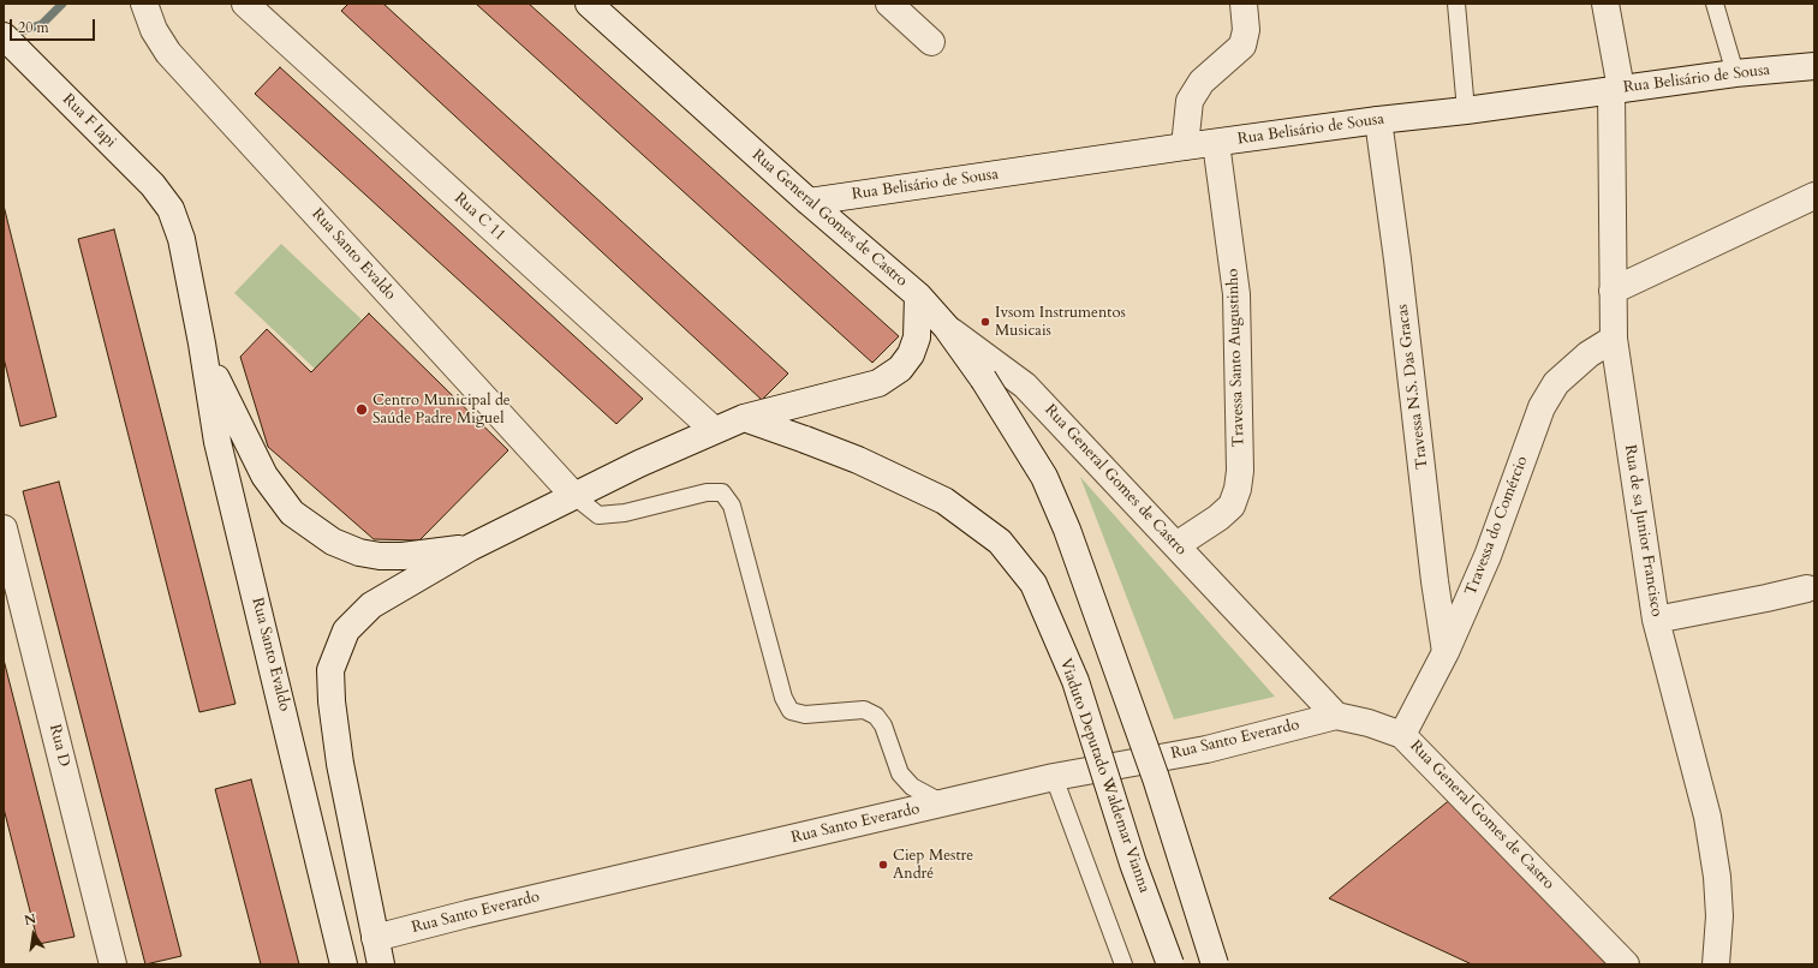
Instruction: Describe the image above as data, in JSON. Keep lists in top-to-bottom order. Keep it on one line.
{"streets":{"street":["Rua Belisário de Sousa","Rua F Iapi","Rua C 11","Rua General Gomes de Castro","Rua Santo Evaldo","Travessa Santo Augustinho","Travessa N.S. Das Gracas","Travessa do Comércio","Rua de sa Junior Francisco","Rua Santo Everardo","Rua D","Viaduto Deputado Waldemar Vianna"]},"crossings":[["Rua Belisário de Sousa","Rua General Gomes de Castro"],["Rua Belisário de Sousa","Travessa Santo Augustinho"],["Rua Belisário de Sousa","Travessa N.S. Das Gracas"],["Rua Belisário de Sousa","Rua de sa Junior Francisco"],["Rua F Iapi","Rua Santo Evaldo"],["Rua C 11","Rua Santo Evaldo"],["Rua General Gomes de Castro","Rua Santo Evaldo"],["Rua General Gomes de Castro","Travessa Santo Augustinho"],["Rua General Gomes de Castro","Travessa do Comércio"],["Rua General Gomes de Castro","Rua Santo Everardo"],["Rua Santo Evaldo","Rua Santo Everardo"],["Rua Santo Evaldo","Viaduto Deputado Waldemar Vianna"],["Travessa N.S. Das Gracas","Travessa do Comércio"],["Travessa do Comércio","Rua de sa Junior Francisco"]],"places":["Ivsom Instrumentos Musicais","Centro Municipal de Saúde Padre Miguel","Ciep Mestre André"],"scale_bar":"20 m","north":"top"}
